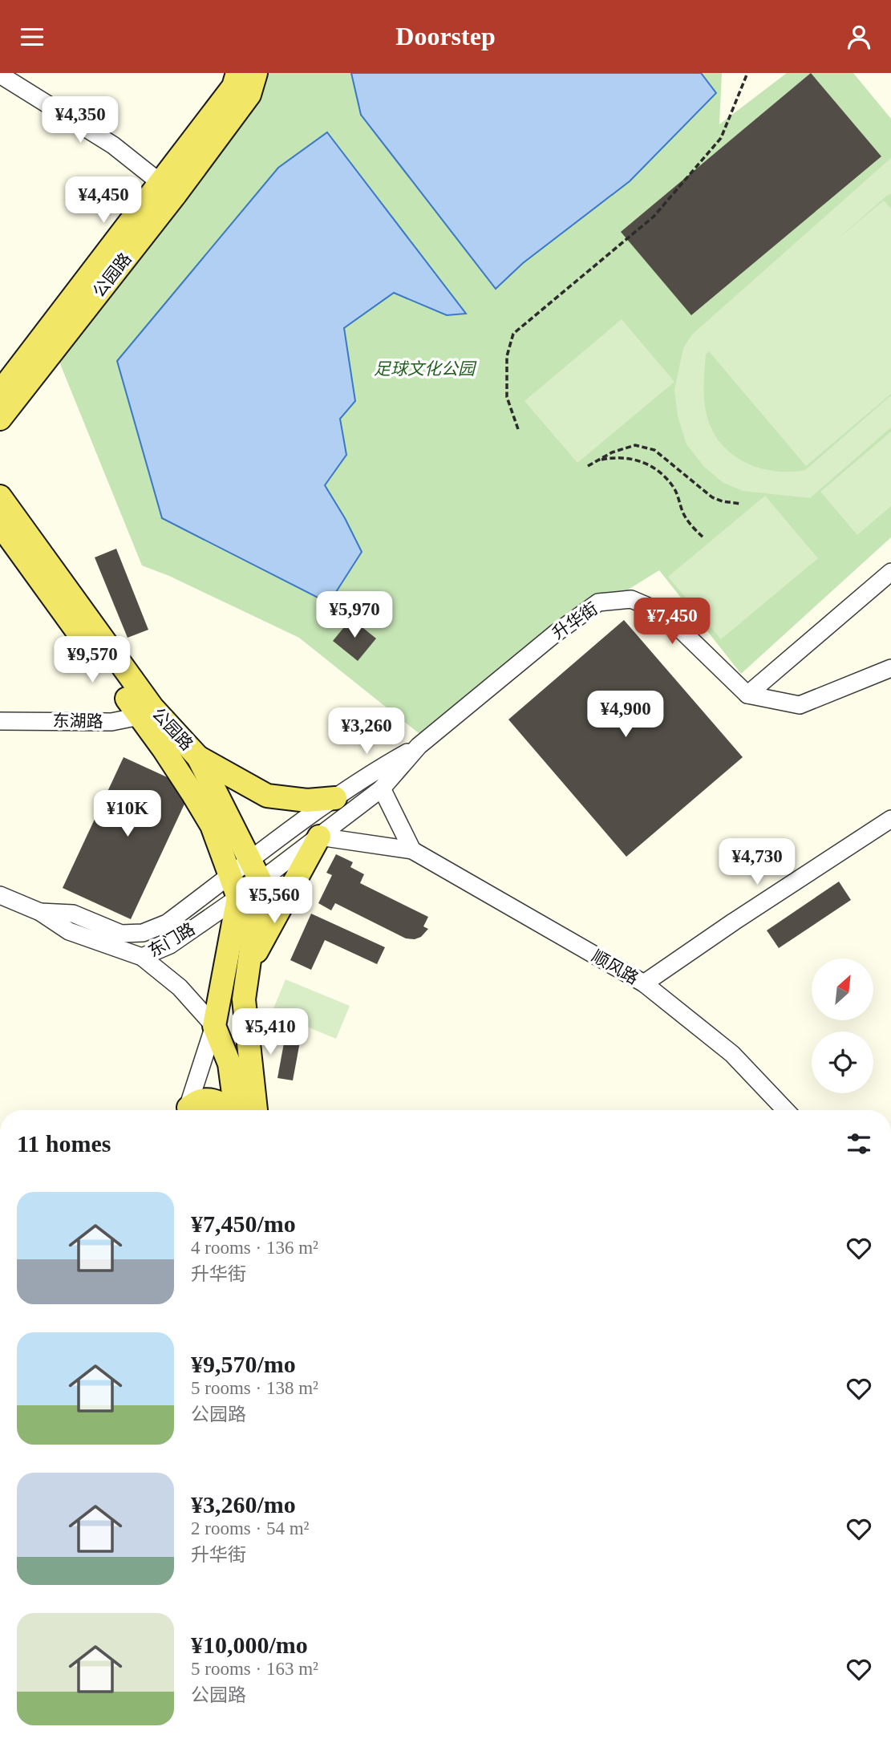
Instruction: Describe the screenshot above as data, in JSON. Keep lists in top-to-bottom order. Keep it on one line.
{"streets":{"main road":["公园路"],"street":["升华街","东湖路","东门路","顺风路"]},"crossings":[["公园路","升华街"],["公园路","东湖路"],["公园路","东门路"],["升华街","东门路"],["升华街","顺风路"]],"parks":["足球文化公园"],"north":"top right","page":{"header":"Doorstep","price":["¥4,350","¥4,450","¥5,970","¥7,450","¥9,570","¥4,900","¥3,260","¥10K","¥4,730","¥5,560","¥5,410"],"heading":"11 homes","list":[{"name":"¥7,450/mo","note":"4 rooms · 136 m² · 升华街"},{"name":"¥9,570/mo","note":"5 rooms · 138 m² · 公园路"},{"name":"¥3,260/mo","note":"2 rooms · 54 m² · 升华街"},{"name":"¥10,000/mo","note":"5 rooms · 163 m² · 公园路"}]}}
